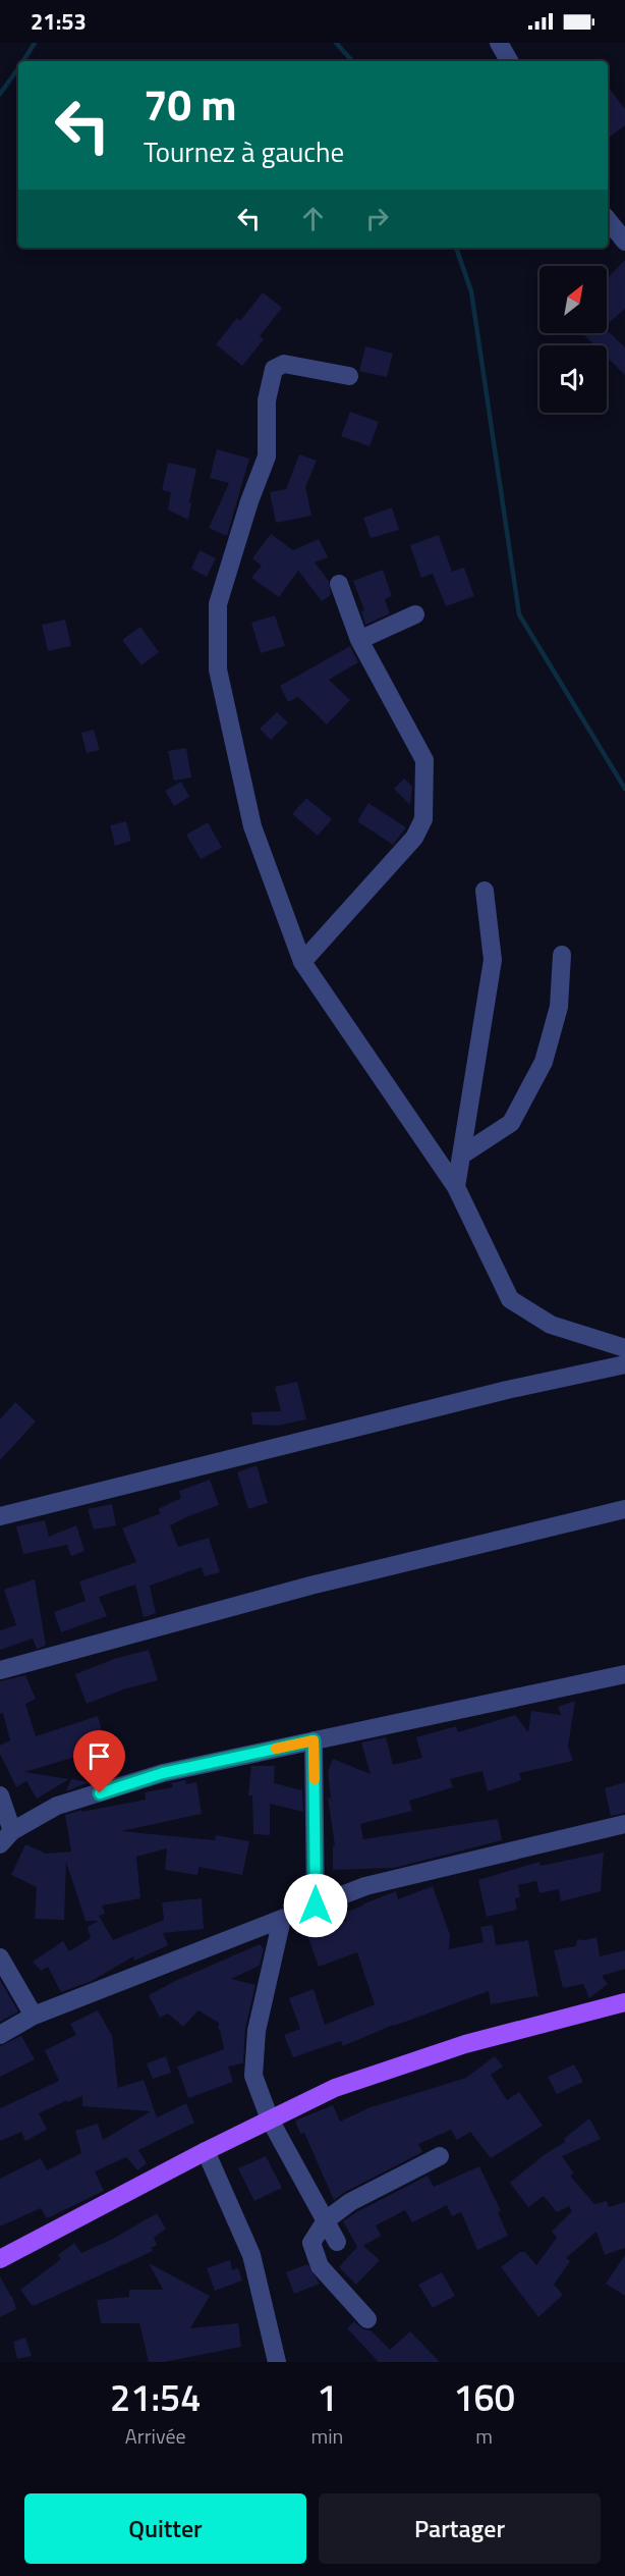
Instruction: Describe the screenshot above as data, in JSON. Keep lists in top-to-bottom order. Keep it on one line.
{"north":"top right","page":{"status":"21:53","turn":["70 m","Tournez à gauche"],"eta":["21:54","Arrivée","1","min","160","m"],"buttons":["Quitter","Partager"]}}
